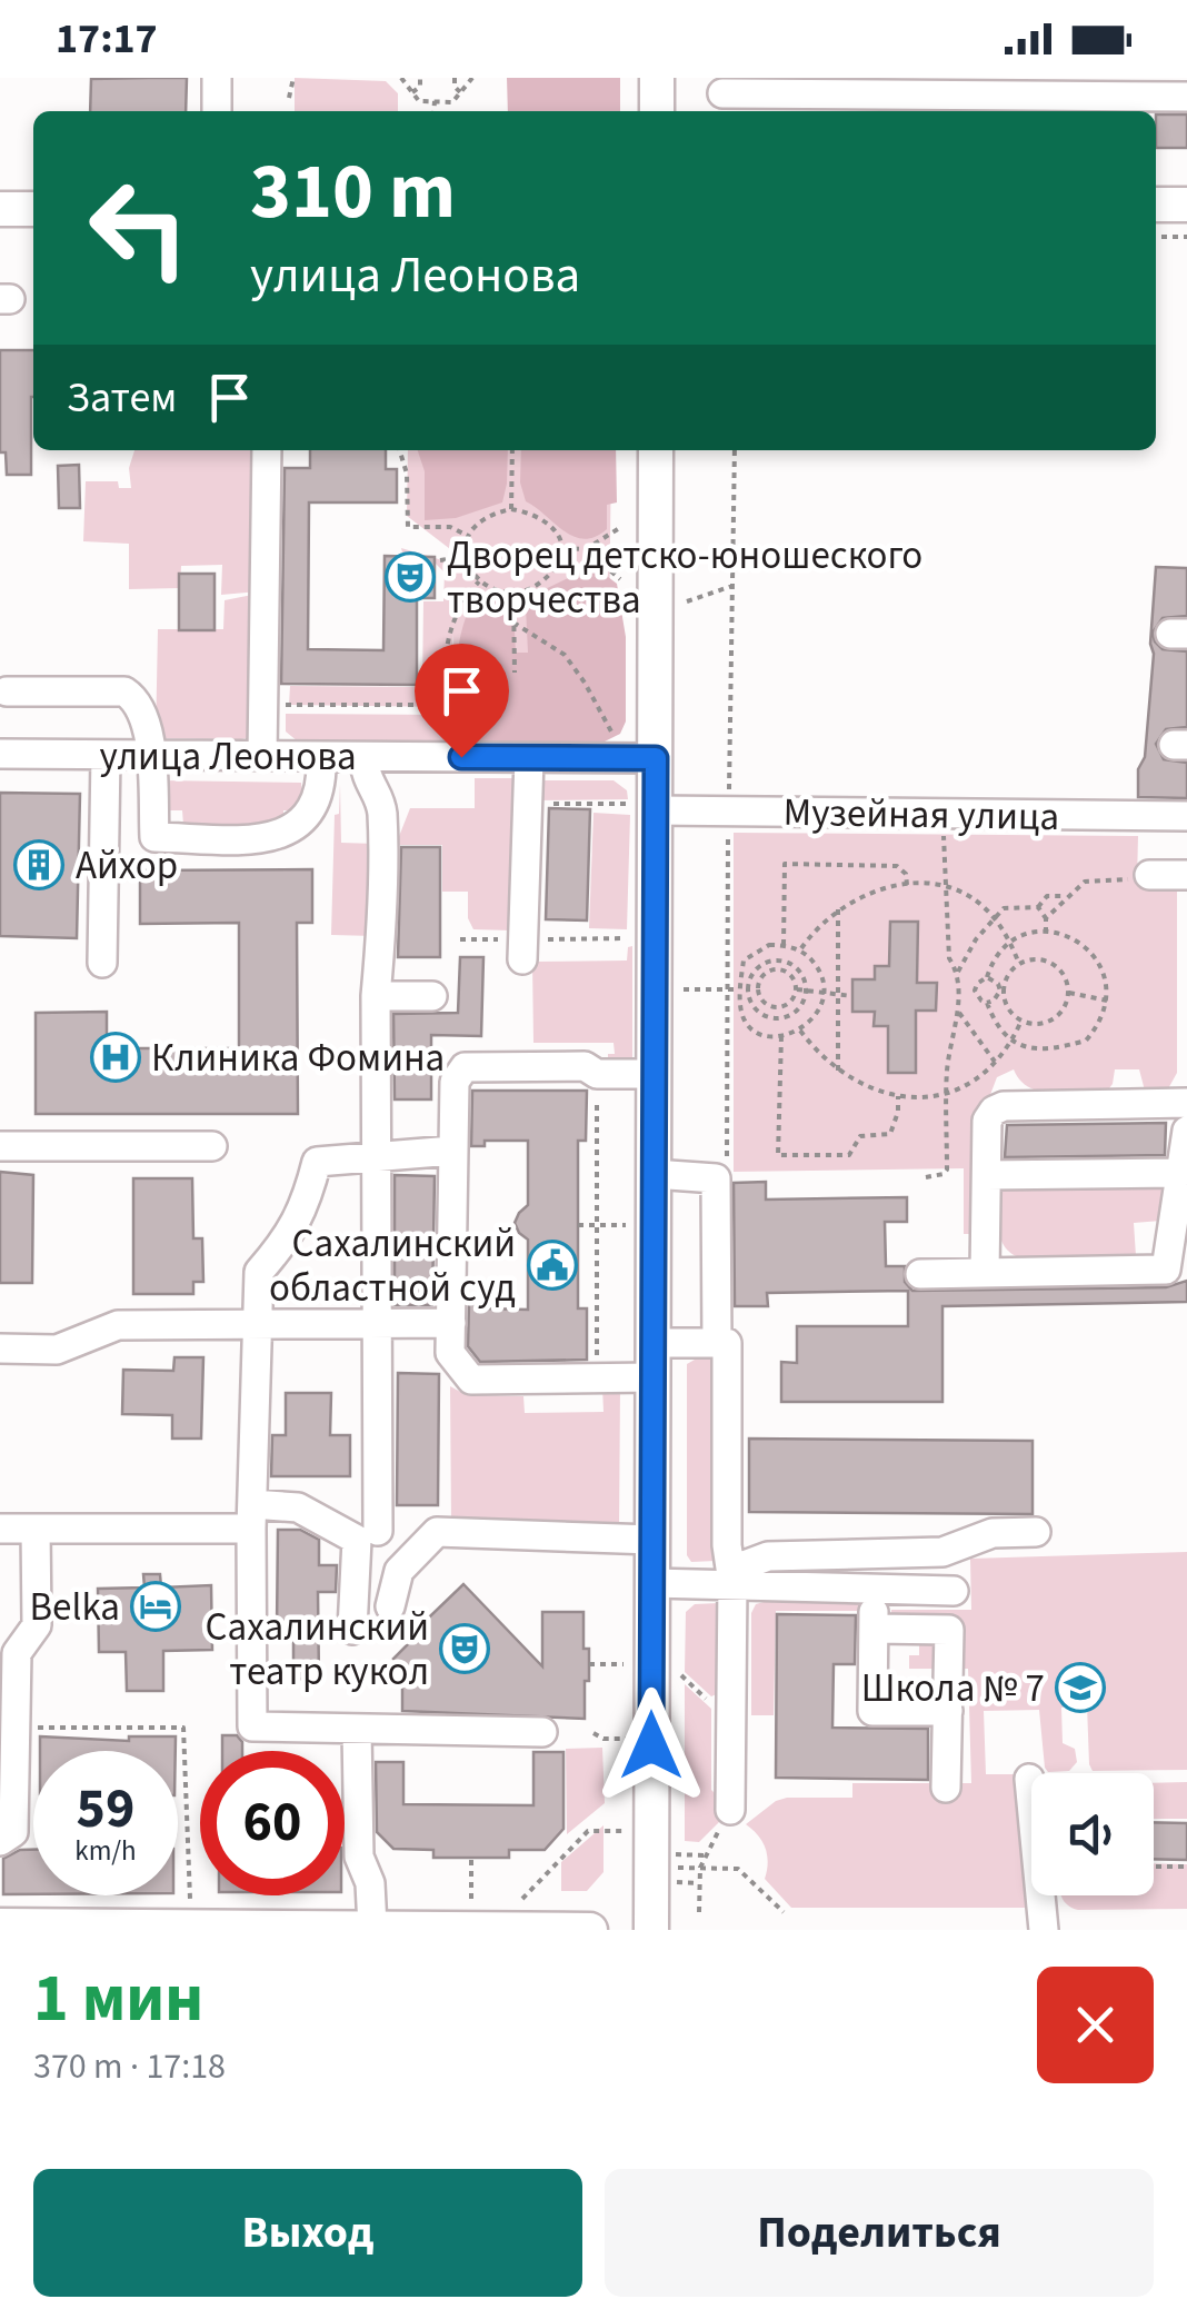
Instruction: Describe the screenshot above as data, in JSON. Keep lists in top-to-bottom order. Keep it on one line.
{"streets":{"street":["улица Леонова","Музейная улица"]},"places":{"theatre":["Дворец детско-юношеского творчества","Сахалинский театр кукол"],"building":["Айхор"],"hospital":["Клиника Фомина"],"public building":["Сахалинский областной суд"],"hotel":["Belka"],"school or university":["Школа № 7"]},"page":{"status":"17:17","turn":["310 m","улица Леонова"],"then":"Затем","speed":"59 km/h","limit":"60","heading":["1 мин","370 m · 17:18"],"buttons":["Выход","Поделиться"]}}
